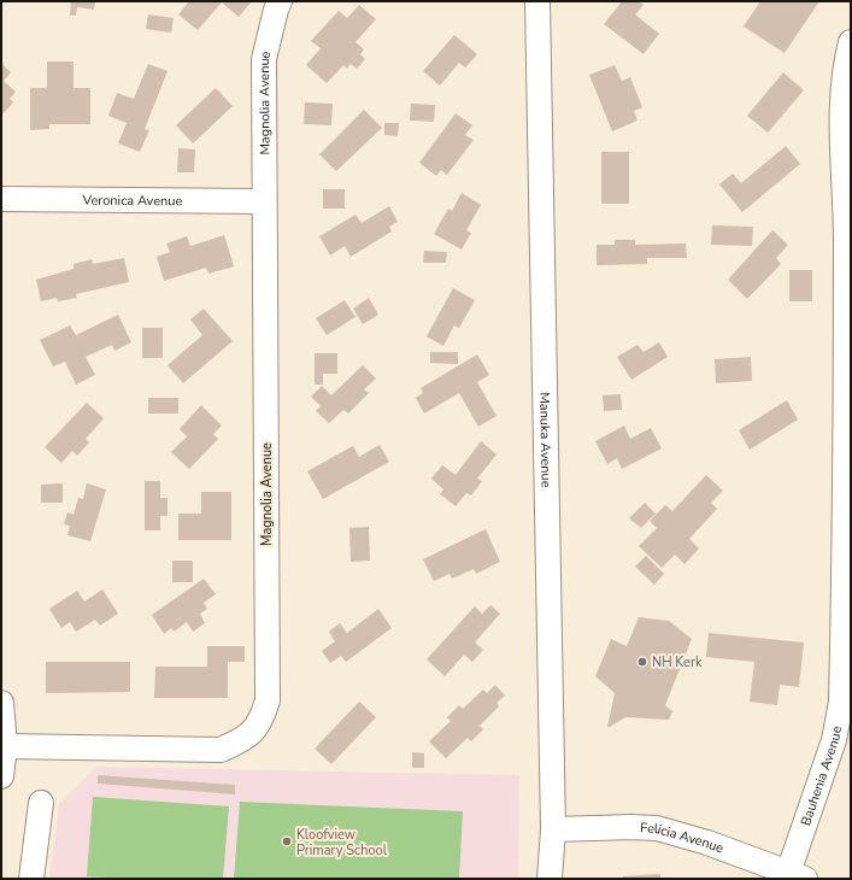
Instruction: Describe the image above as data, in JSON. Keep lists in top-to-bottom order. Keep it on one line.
{"streets":{"street":["Magnolia Avenue","Veronica Avenue","Manuka Avenue","Bauhenia Avenue","Felicia Avenue"]},"crossings":[["Magnolia Avenue","Veronica Avenue"],["Manuka Avenue","Felicia Avenue"],["Bauhenia Avenue","Felicia Avenue"]],"places":["NH Kerk","Kloofview Primary School"]}
